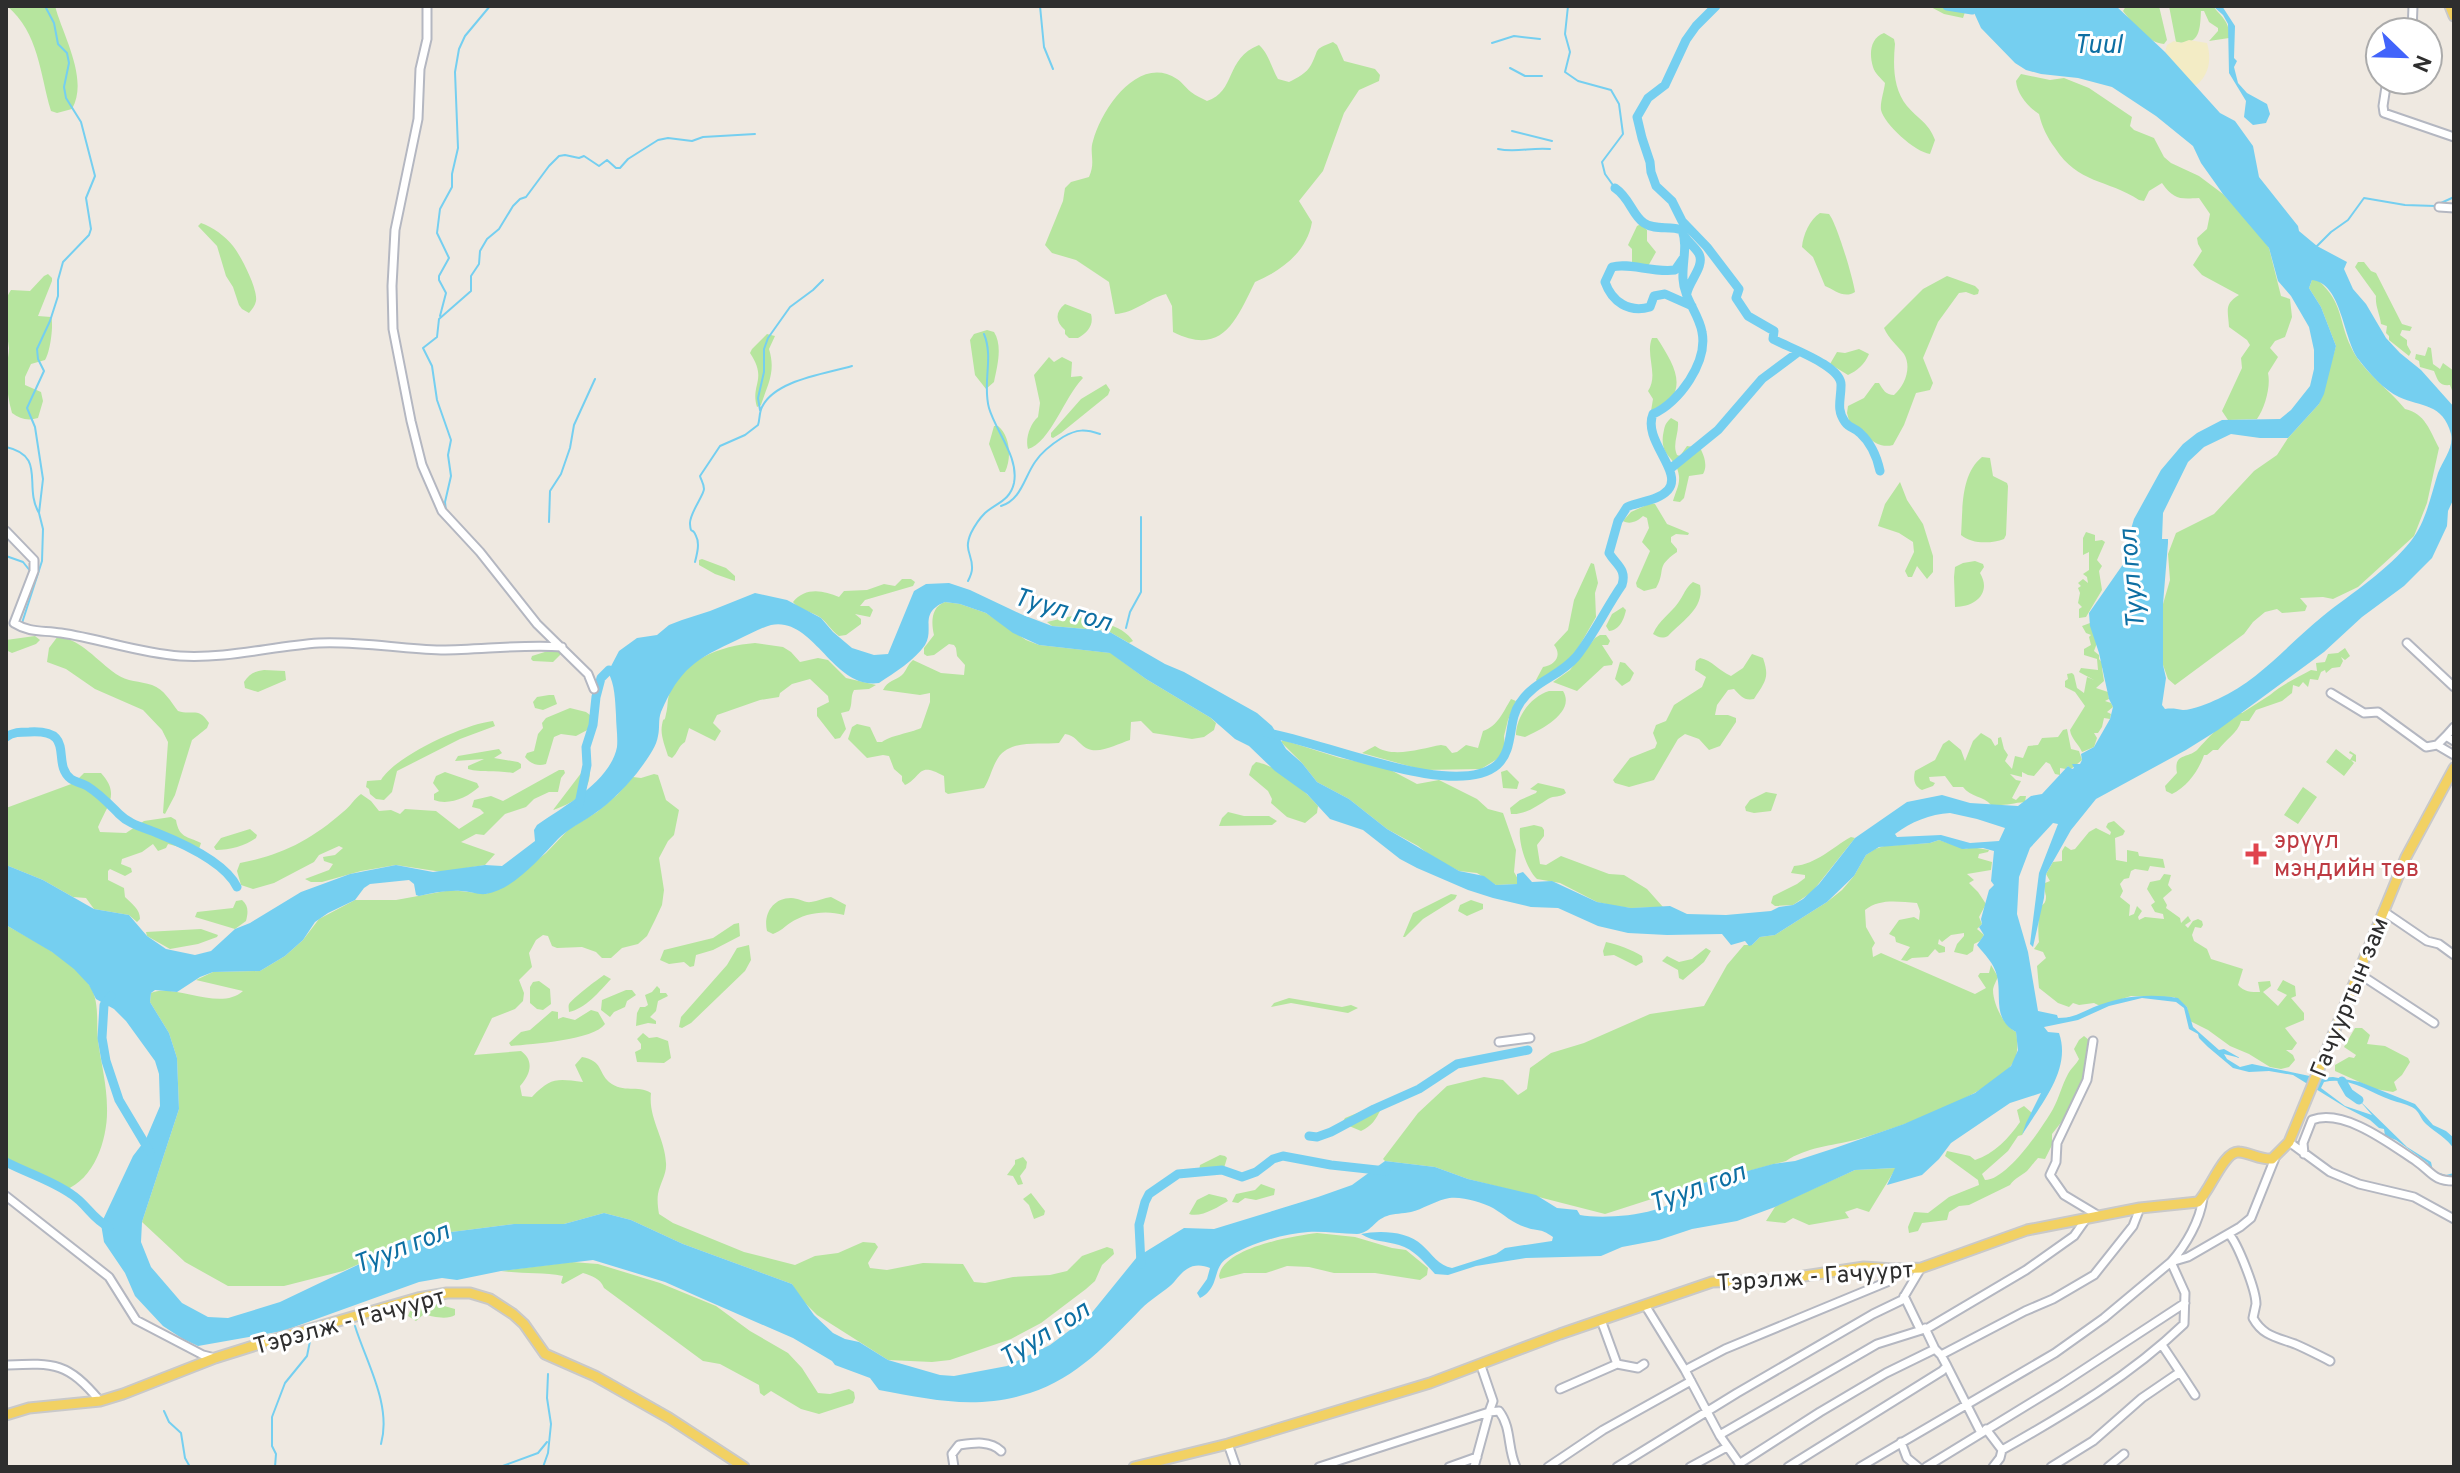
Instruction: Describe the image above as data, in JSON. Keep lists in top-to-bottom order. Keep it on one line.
{"streets":{"main road":["Гачууртын зам","Тэрэлж - Гачуурт"]},"water":["Tuul","Туул гол"],"places":{"health":["эрүүл мэндийн төв"]},"north":"bottom right"}
